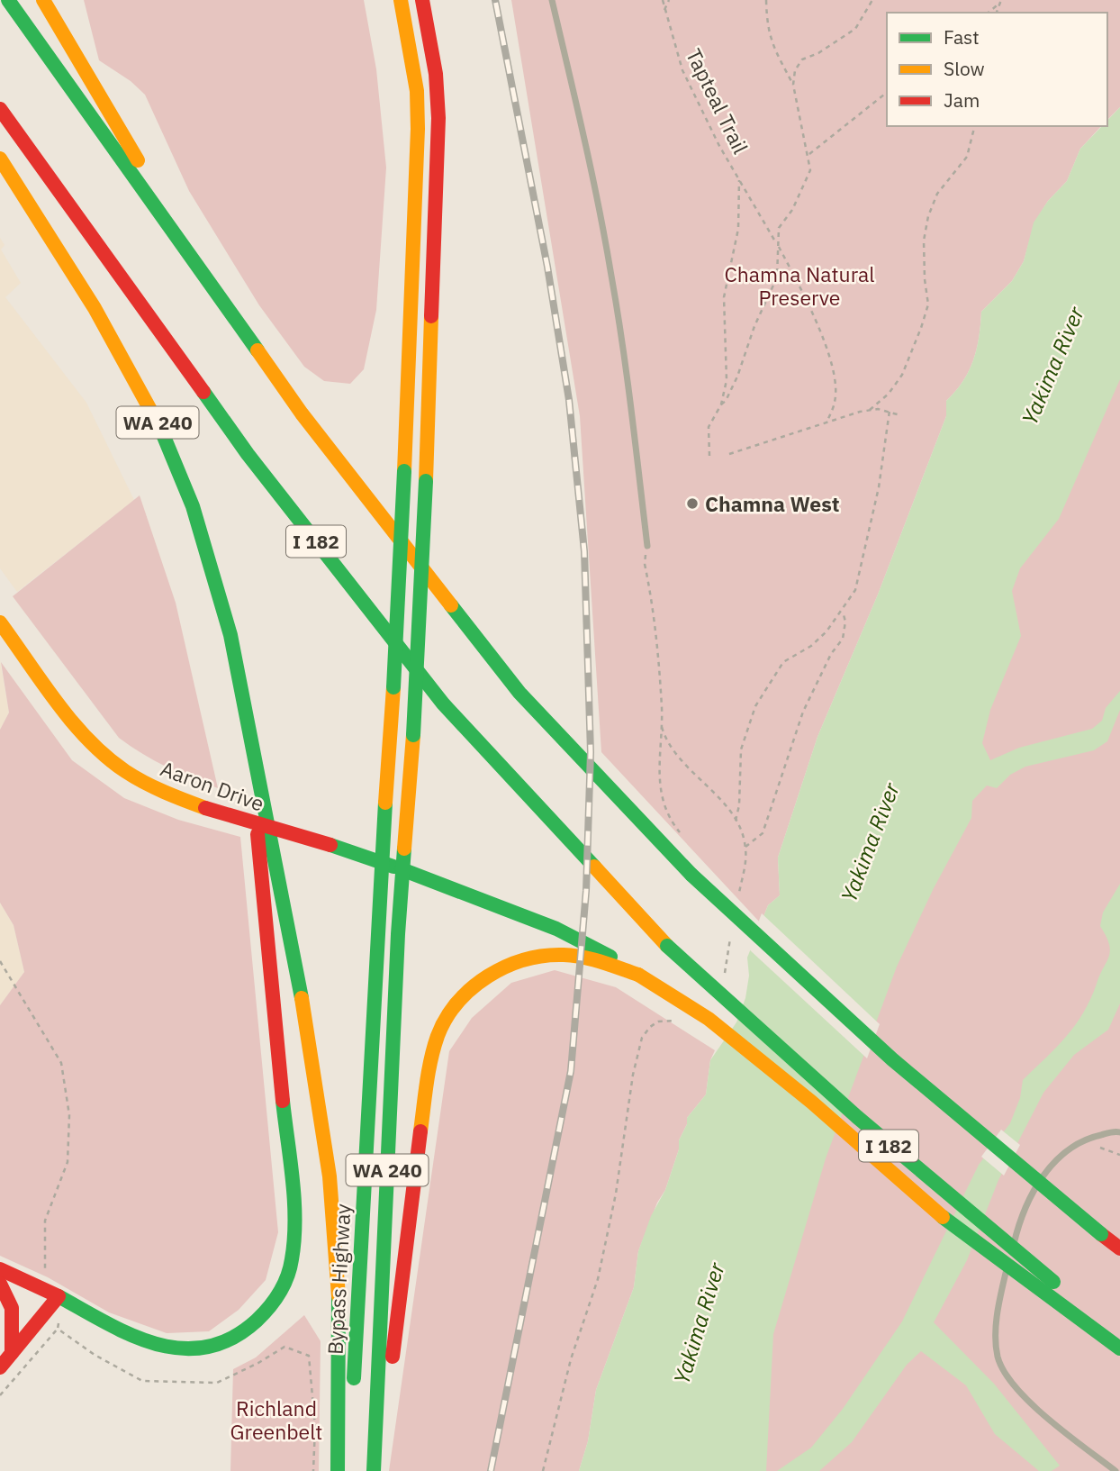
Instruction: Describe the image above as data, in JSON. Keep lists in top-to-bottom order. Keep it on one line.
{"streets":{"main road":["WA 240","I 182","Aaron Drive","Bypass Highway"],"path":["Tapteal Trail"]},"crossings":[["WA 240","Aaron Drive"],["WA 240","Bypass Highway"],["Aaron Drive","Bypass Highway"]],"water":["Yakima River"],"parks":["Chamna Natural Preserve","Richland Greenbelt"],"places":["Chamna West"],"legend":["Fast","Slow","Jam"]}
